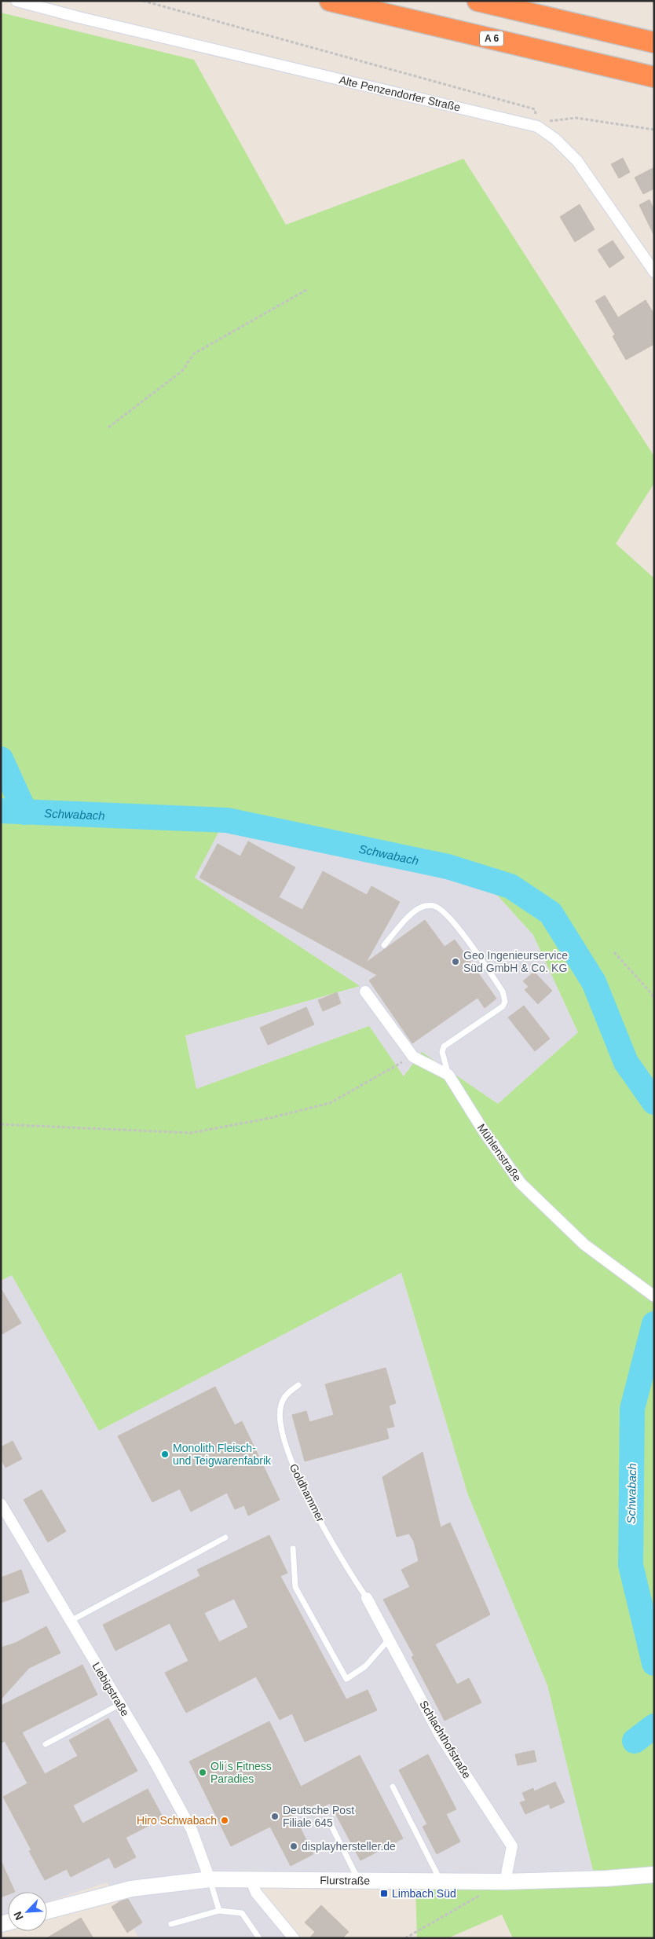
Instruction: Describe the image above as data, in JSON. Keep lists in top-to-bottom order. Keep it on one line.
{"streets":{"highway":["A 6"],"street":["Alte Penzendorfer Straße","Mühlenstraße","Liebigstraße","Schlachthofstraße","Flurstraße"],"lane":["Goldhammer"]},"crossings":[["Goldhammer","Schlachthofstraße"],["Liebigstraße","Flurstraße"],["Schlachthofstraße","Flurstraße"]],"water":["Schwabach"],"places":{"other":["Geo Ingenieurservice Süd GmbH & Co. KG","Monolith Fleisch- und Teigwarenfabrik","Oli´s Fitness Paradies","Deutsche Post Filiale 645","Hiro Schwabach","displayhersteller.de"],"transit":["Limbach Süd"]},"north":"bottom left"}
